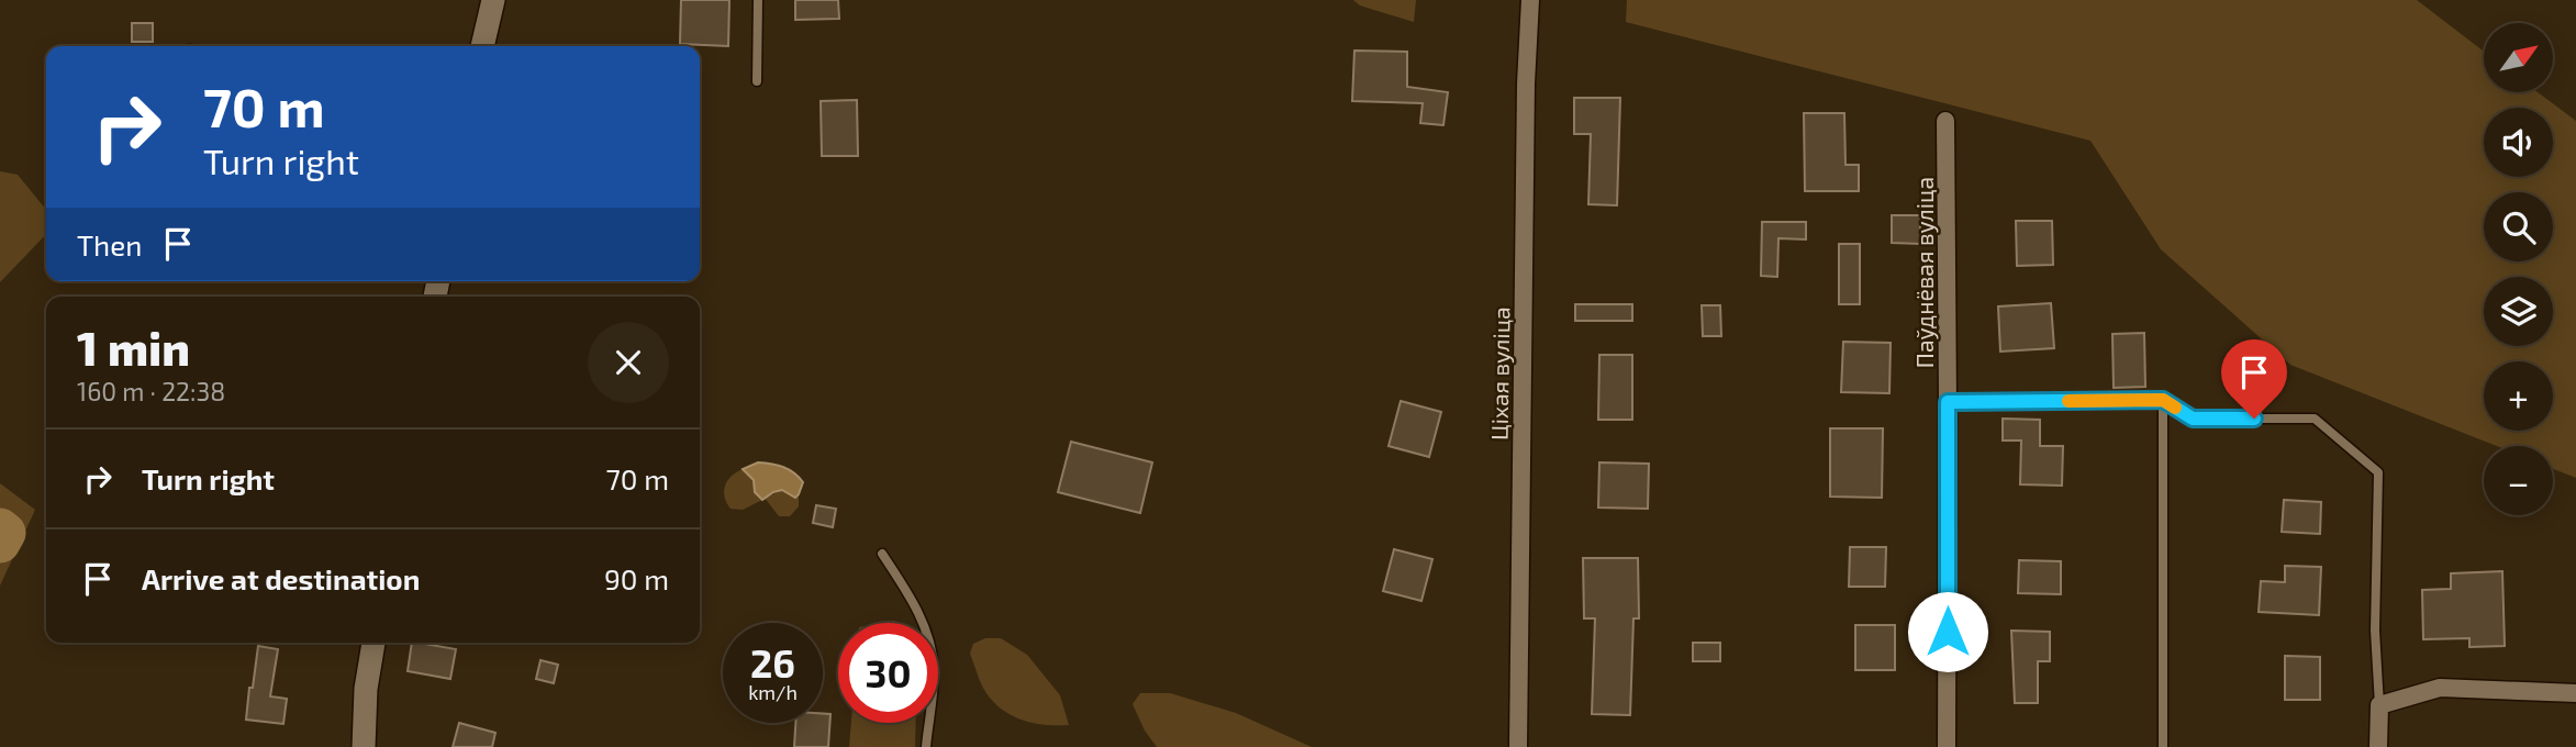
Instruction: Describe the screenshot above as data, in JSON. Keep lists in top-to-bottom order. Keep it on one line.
{"streets":{"street":["Паўднёвая вуліца","Ціхая вуліца"]},"north":"top right","page":{"map_buttons":["+","−"],"turn":["70 m","Turn right"],"then":"Then","heading":["1 min","160 m · 22:38"],"list":[{"name":"Turn right","value":"70 m"},{"name":"Arrive at destination","value":"90 m"}],"speed":"26 km/h","limit":"30"}}
